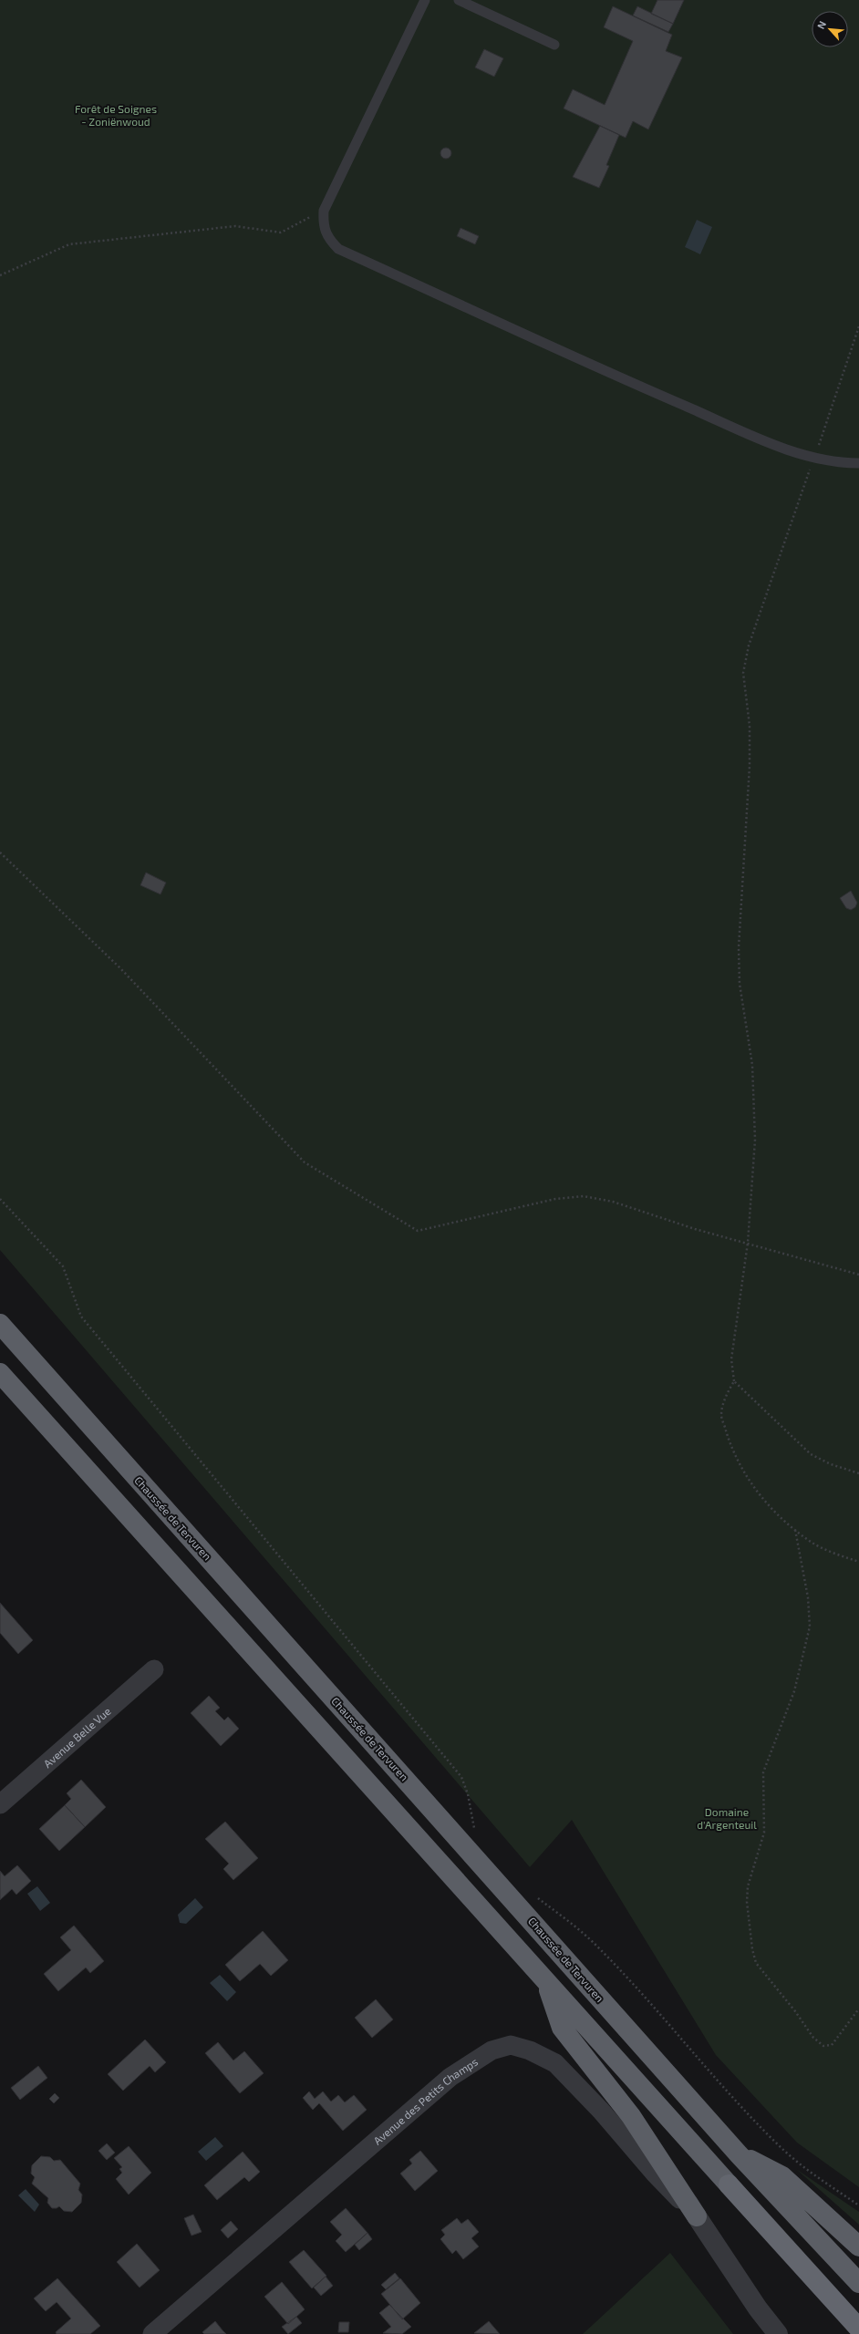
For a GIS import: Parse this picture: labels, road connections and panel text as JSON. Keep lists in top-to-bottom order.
{
  "streets": {
    "highway": ["Chaussée de Tervuren"],
    "street": ["Avenue Belle Vue", "Avenue des Petits Champs"]
  },
  "parks": ["Forêt de Soignes - Zoniënwoud", "Domaine d'Argenteuil"],
  "north": "top left"
}
